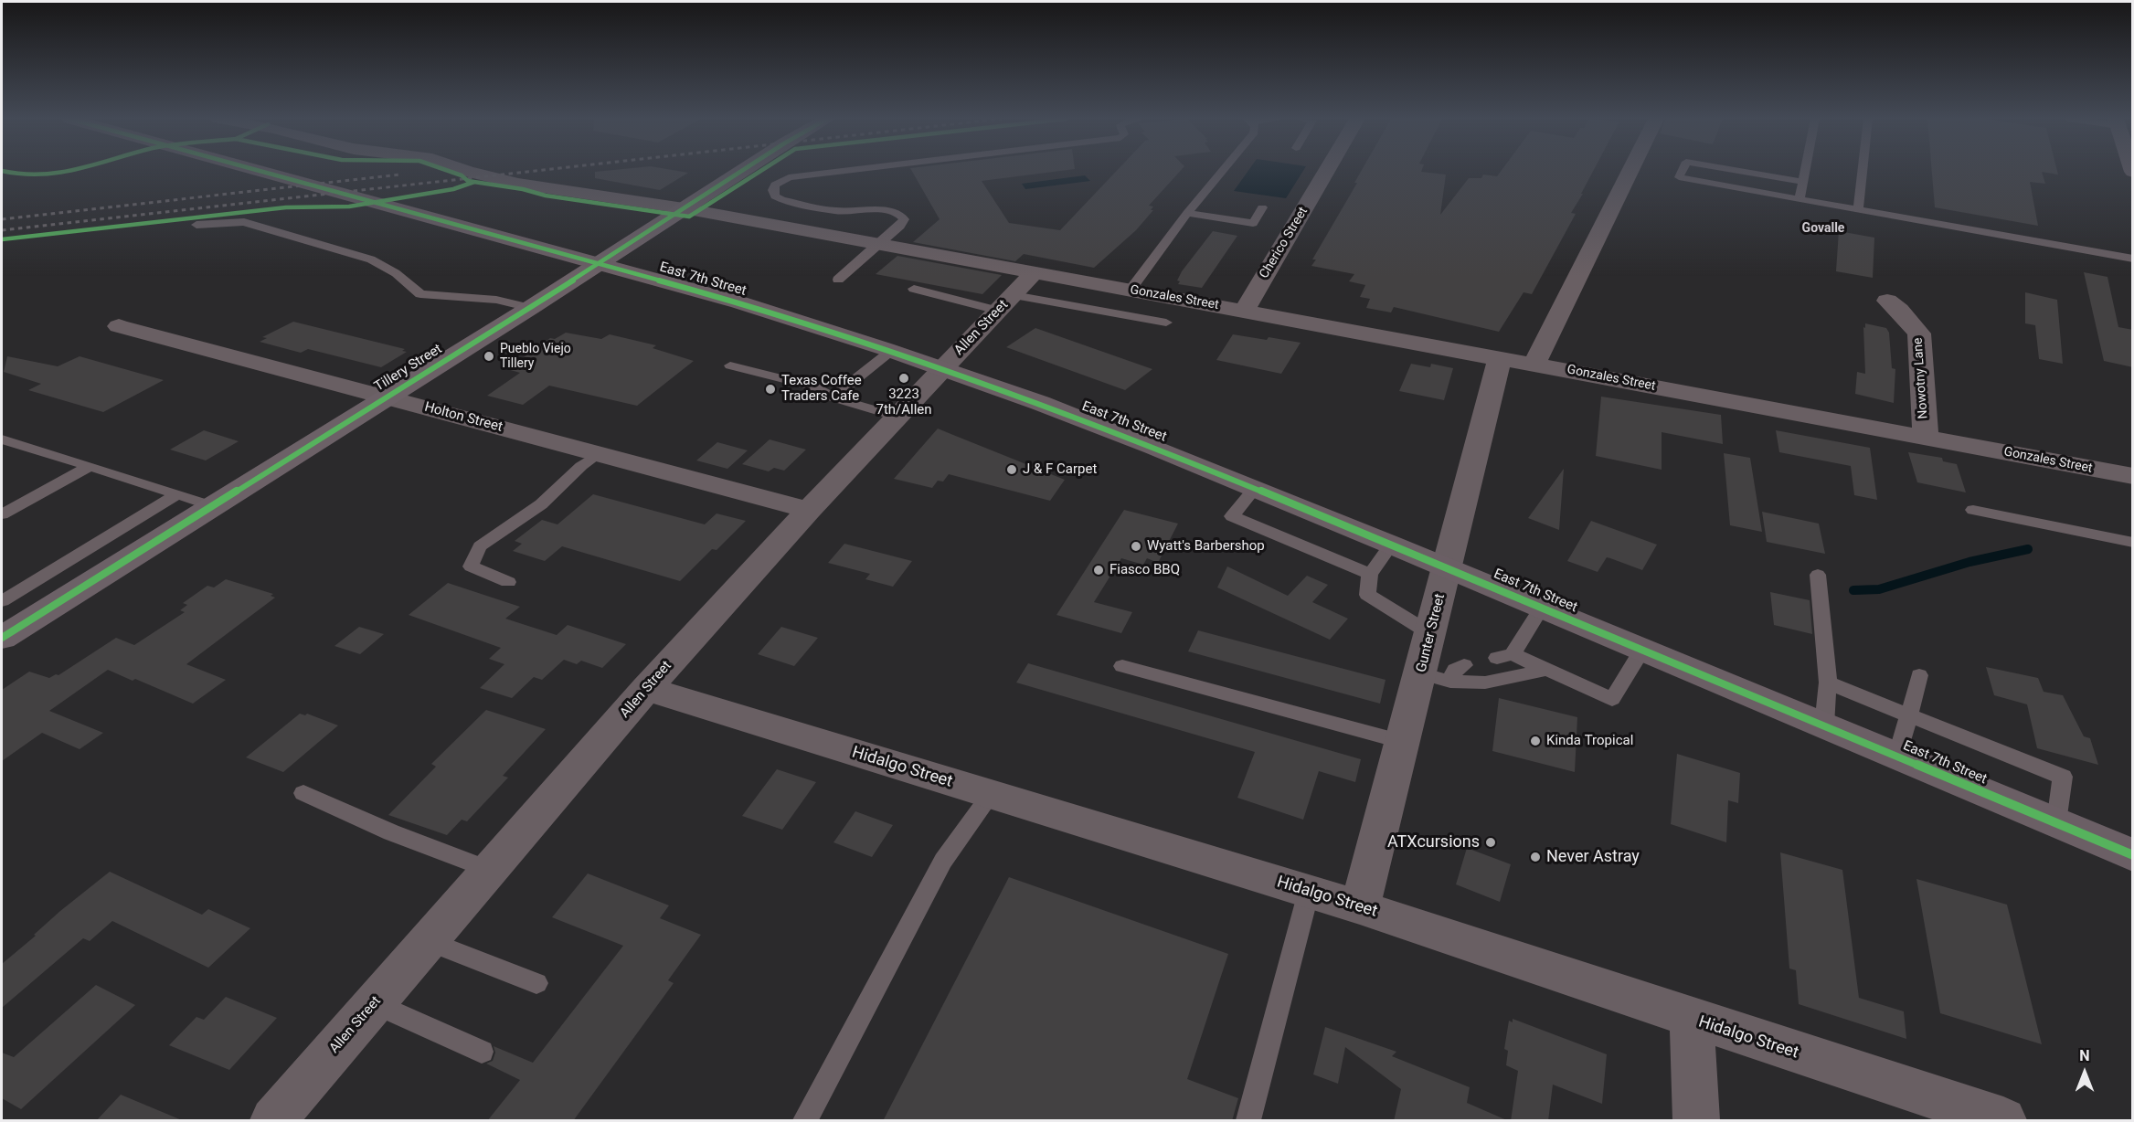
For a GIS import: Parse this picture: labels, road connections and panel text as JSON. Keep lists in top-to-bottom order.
{
  "streets": {
    "main road": ["East 7th Street"],
    "street": [
      "Cherico Street",
      "Gonzales Street",
      "Allen Street",
      "Tillery Street",
      "Nowotny Lane",
      "Holton Street",
      "Gunter Street",
      "Hidalgo Street"
    ]
  },
  "crossings": [
    ["Cherico Street", "Gonzales Street"],
    ["East 7th Street", "Allen Street"],
    ["East 7th Street", "Gunter Street"],
    ["Gonzales Street", "Allen Street"],
    ["Gonzales Street", "Tillery Street"],
    ["Gonzales Street", "Nowotny Lane"],
    ["Gonzales Street", "Gunter Street"],
    ["Allen Street", "Holton Street"],
    ["Allen Street", "Hidalgo Street"],
    ["Tillery Street", "Holton Street"],
    ["Gunter Street", "Hidalgo Street"]
  ],
  "districts": ["Govalle"],
  "places": [
    "Pueblo Viejo Tillery",
    "3223 7th/Allen",
    "Texas Coffee Traders Cafe",
    "J & F Carpet",
    "Wyatt's Barbershop",
    "Fiasco BBQ",
    "Kinda Tropical",
    "ATXcursions",
    "Never Astray"
  ],
  "north": "top"
}
